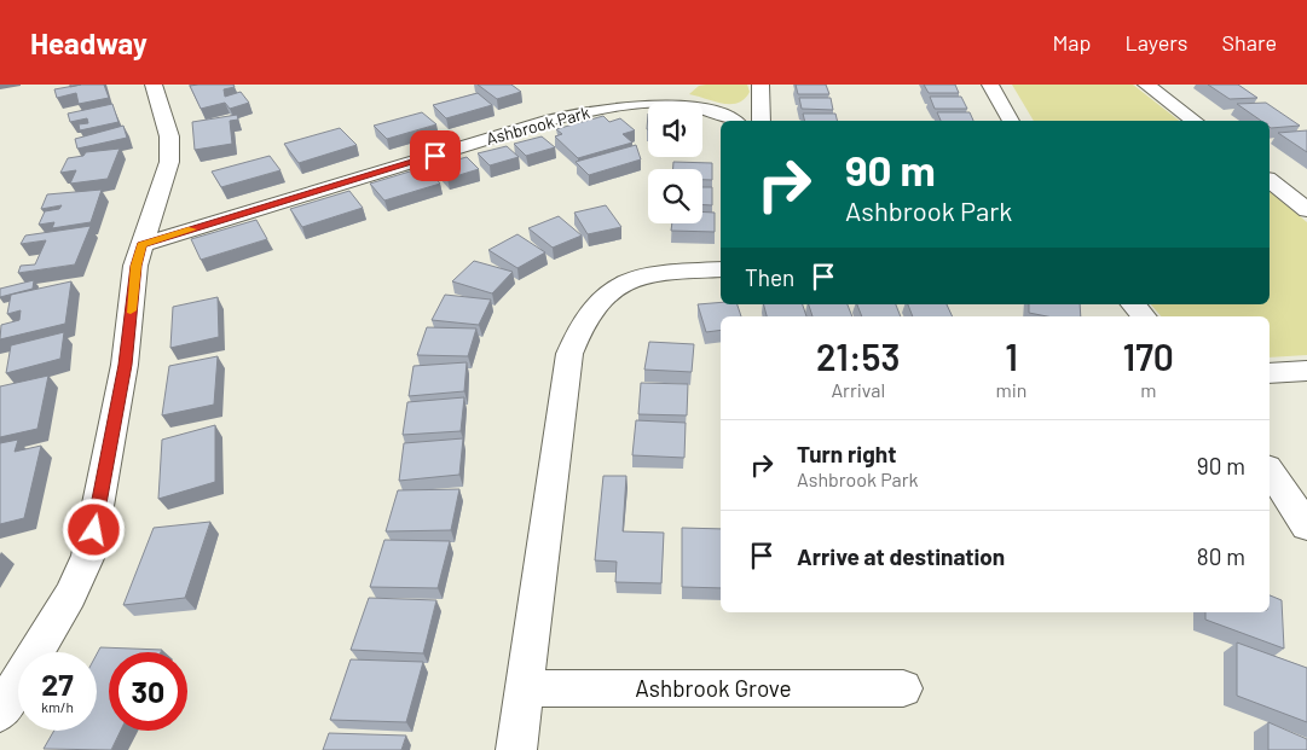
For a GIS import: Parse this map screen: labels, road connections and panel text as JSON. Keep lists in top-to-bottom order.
{
  "streets": {
    "street": ["Ashbrook Park", "Ashbrook Grove"]
  },
  "page": {
    "header": "Headway",
    "nav": ["Map", "Layers", "Share"],
    "turn": ["90 m", "Ashbrook Park"],
    "then": "Then",
    "eta": [
      "21:53",
      "Arrival",
      "1",
      "min",
      "170",
      "m"
    ],
    "list": [
      {
        "name": "Turn right",
        "note": "Ashbrook Park",
        "value": "90 m"
      },
      {
        "name": "Arrive at destination",
        "value": "80 m"
      }
    ],
    "speed": "27 km/h",
    "limit": "30"
  }
}
